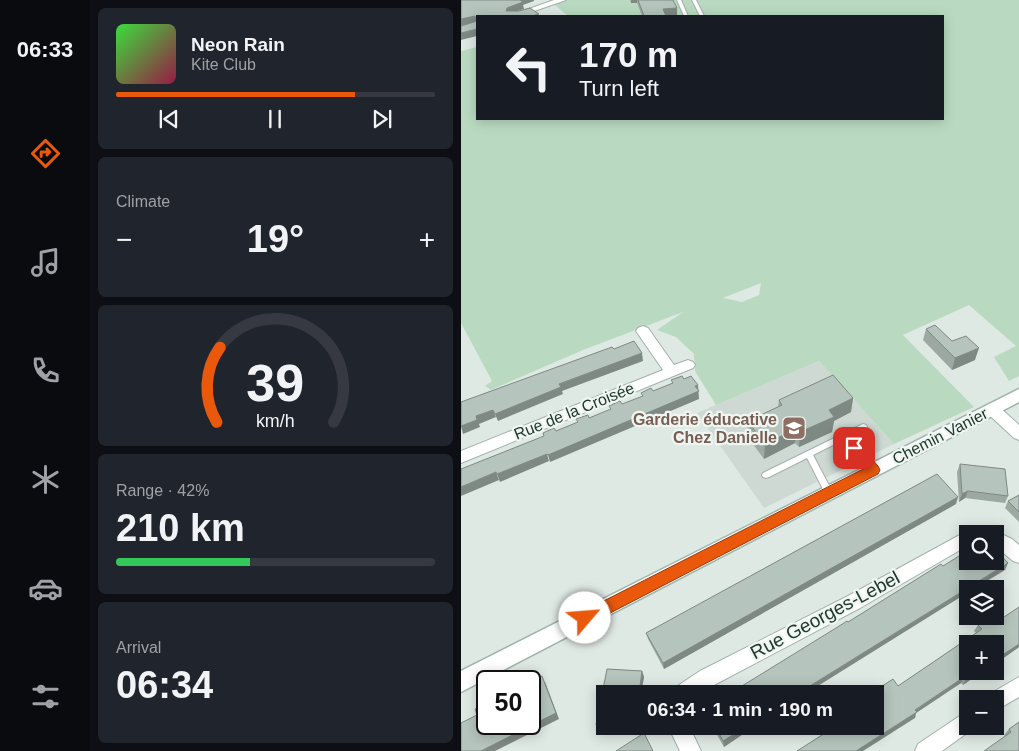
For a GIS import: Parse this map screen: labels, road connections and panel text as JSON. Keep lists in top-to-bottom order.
{
  "streets": {
    "main road": ["Chemin Vanier"],
    "street": ["Rue de la Croisée", "Rue Georges-Lebel"]
  },
  "places": {
    "school or university": ["Garderie éducative Chez Danielle"]
  },
  "page": {
    "tabs": "06:33",
    "turn": ["170 m", "Turn left"],
    "song": ["Neon Rain", "Kite Club"],
    "tile": [
      "Climate",
      ["Range · 42%", "210 km"],
      ["Arrival", "06:34"]
    ],
    "heat": ["−", "19°", "+"],
    "map_buttons": ["+", "−"],
    "limit": "50",
    "trip": "06:34 · 1 min · 190 m",
    "gauge": ["39", "km/h"]
  }
}
